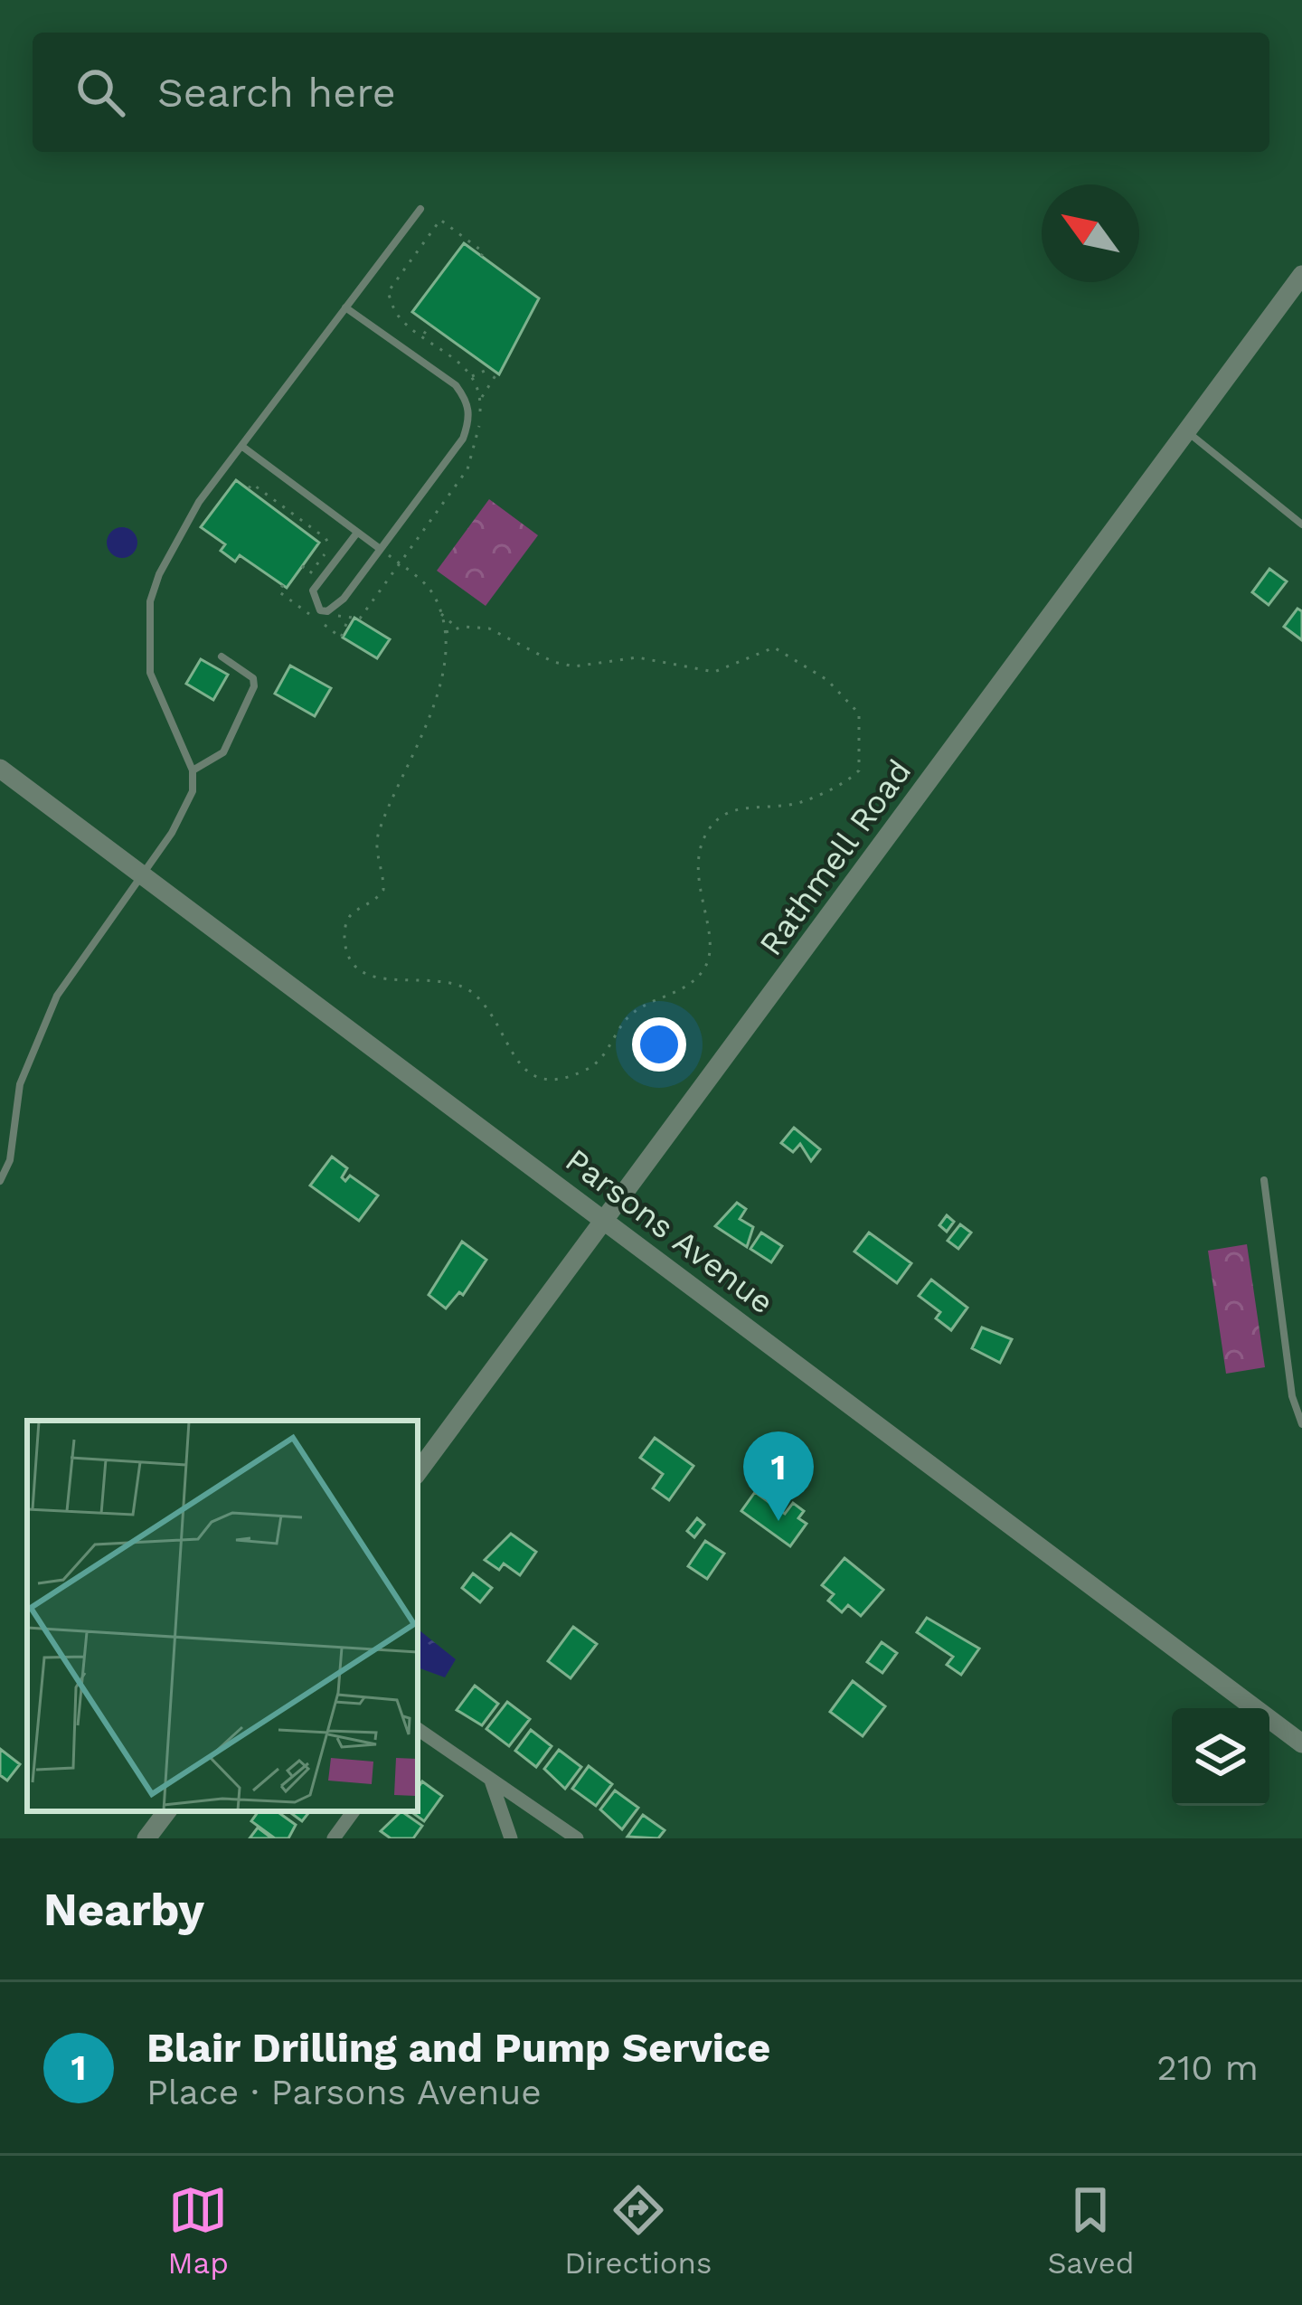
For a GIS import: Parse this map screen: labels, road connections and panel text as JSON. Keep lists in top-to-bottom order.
{
  "streets": {
    "street": ["Rathmell Road", "Parsons Avenue"]
  },
  "crossings": [
    ["Rathmell Road", "Parsons Avenue"]
  ],
  "north": "top left",
  "page": {
    "search": "Search here",
    "pins": "1",
    "heading": "Nearby",
    "list": [
      {
        "mark": "1",
        "name": "Blair Drilling and Pump Service",
        "note": "Place · Parsons Avenue",
        "value": "210 m"
      }
    ],
    "nav": ["Map", "Directions", "Saved"]
  }
}
